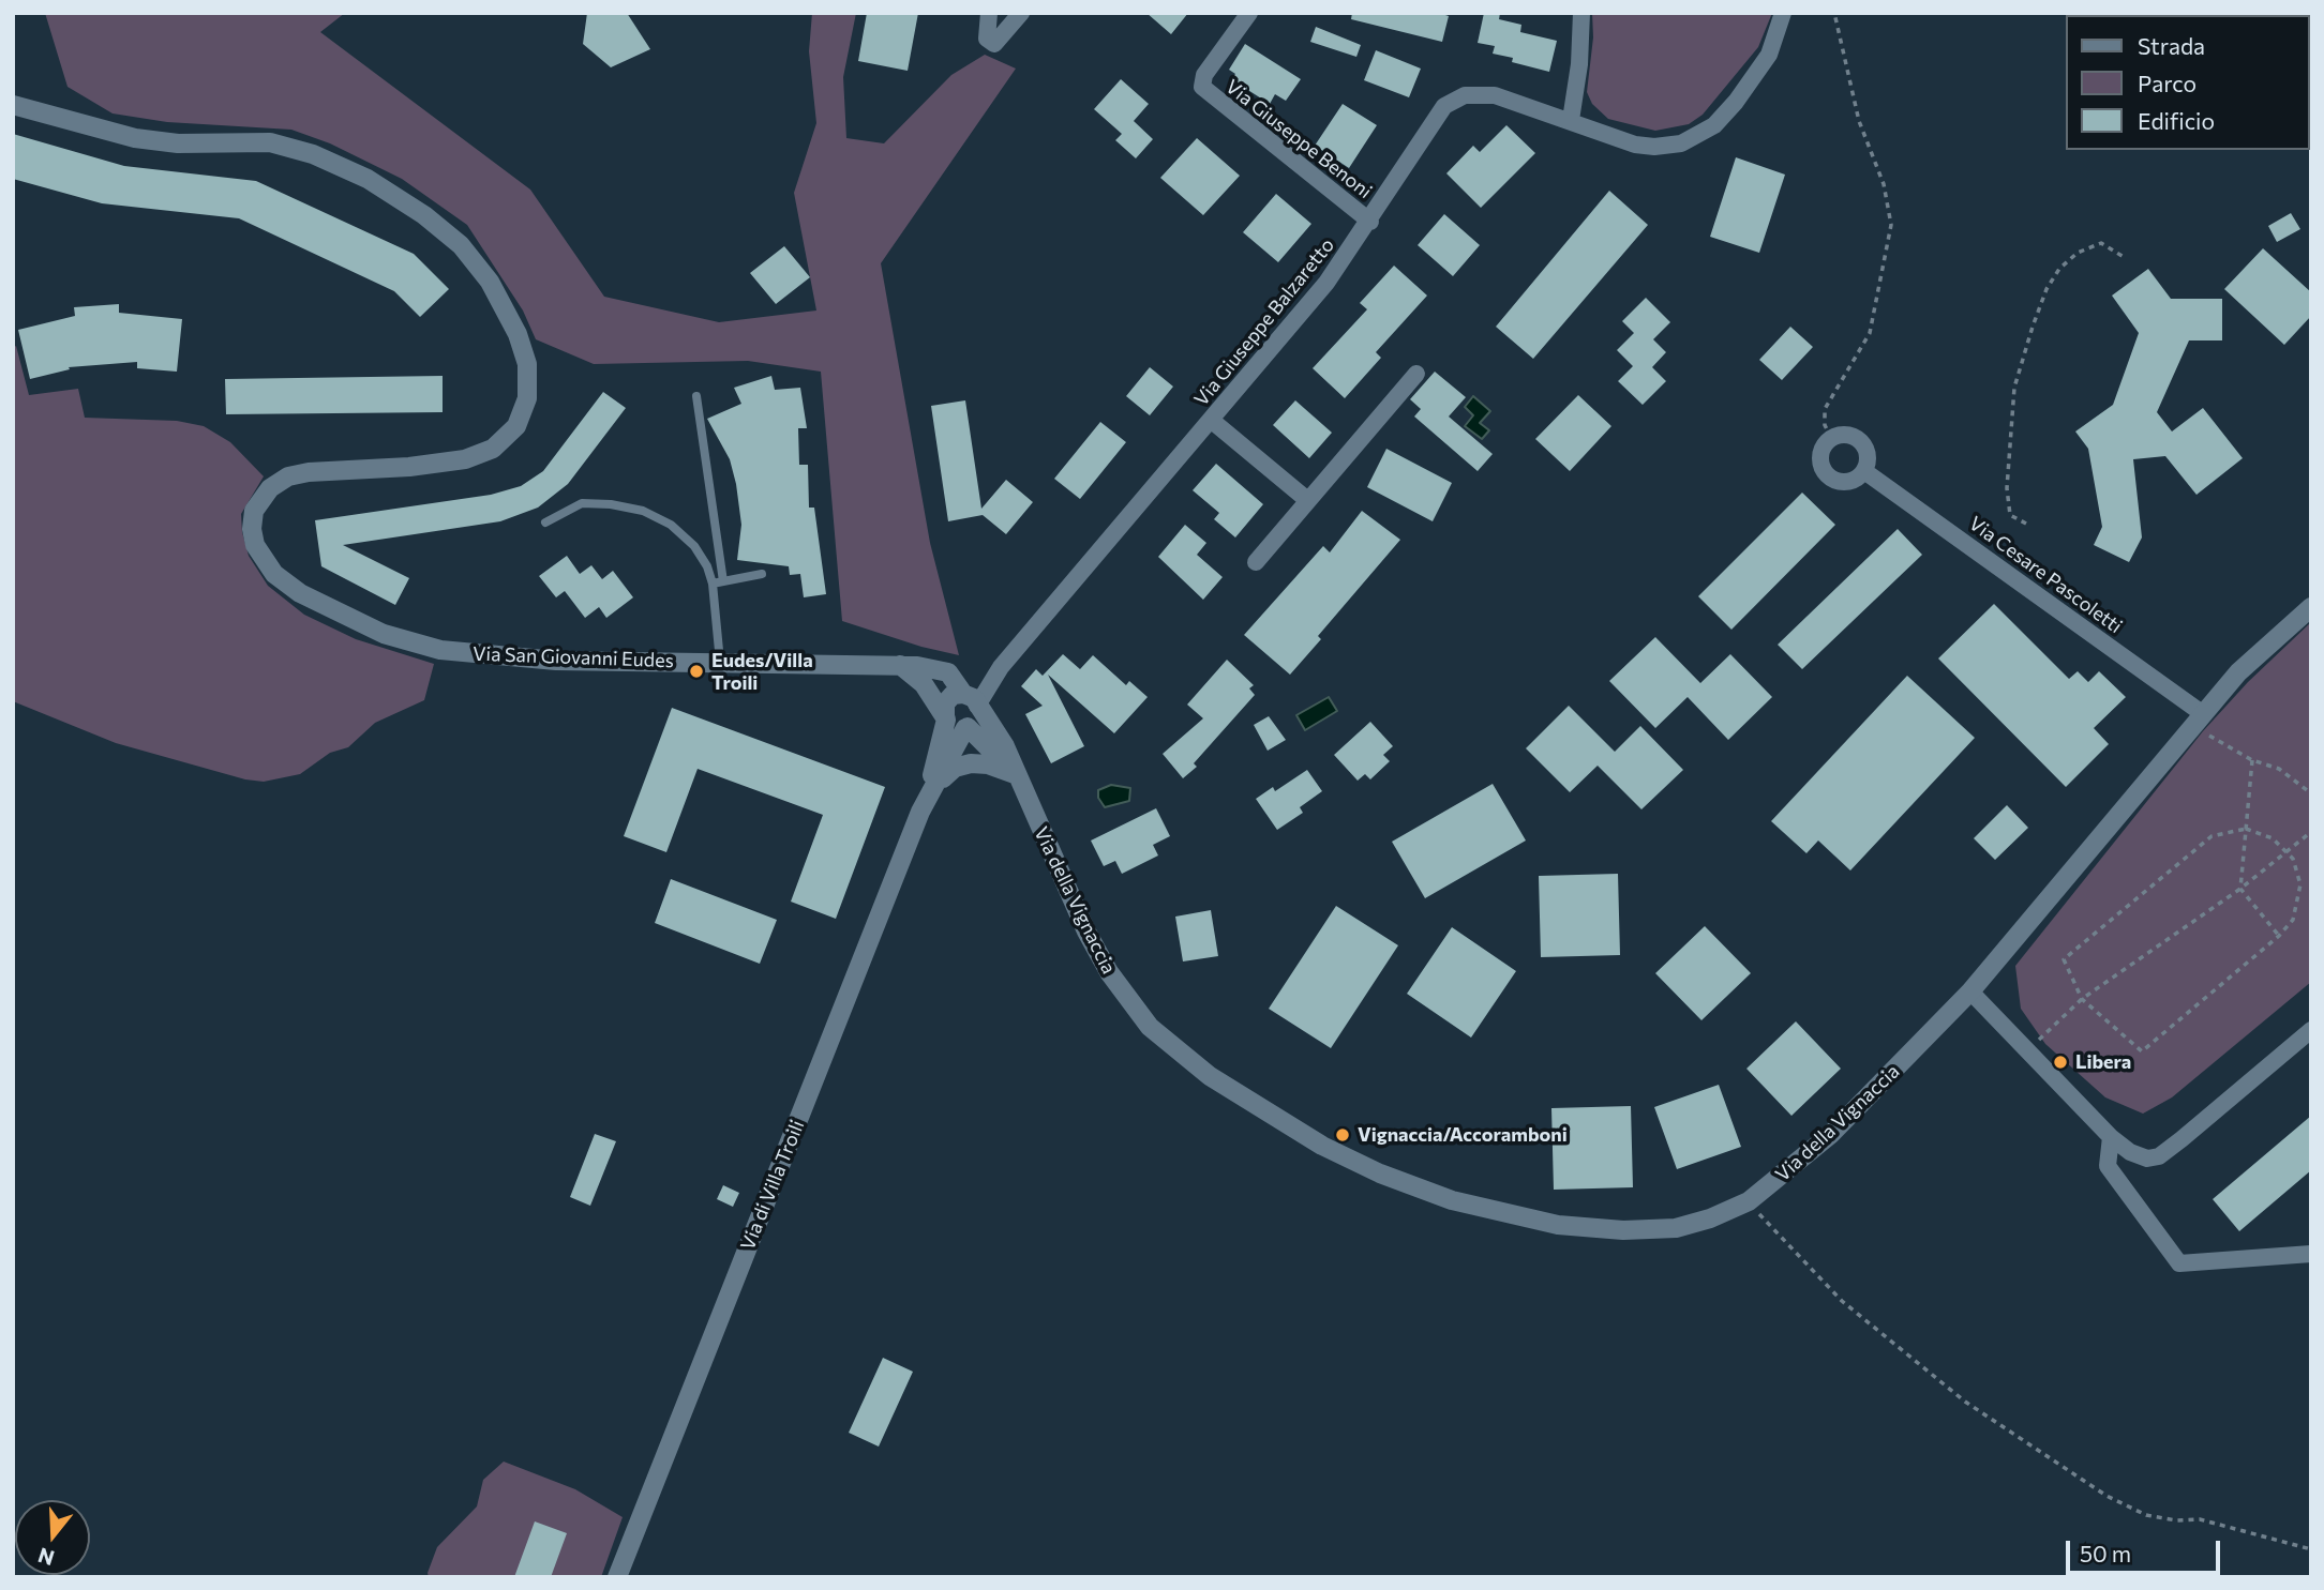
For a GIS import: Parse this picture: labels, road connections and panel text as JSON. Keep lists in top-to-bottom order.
{
  "streets": {
    "street": [
      "Via Giuseppe Benoni",
      "Via Giuseppe Balzaretto",
      "Via Cesare Pascoletti",
      "Via San Giovanni Eudes",
      "Via della Vignaccia",
      "Via di Villa Troili"
    ]
  },
  "crossings": [
    ["Via Giuseppe Benoni", "Via Giuseppe Balzaretto"],
    ["Via Giuseppe Balzaretto", "Via San Giovanni Eudes"],
    ["Via Giuseppe Balzaretto", "Via della Vignaccia"],
    ["Via Giuseppe Balzaretto", "Via di Villa Troili"],
    ["Via Cesare Pascoletti", "Via della Vignaccia"],
    ["Via San Giovanni Eudes", "Via della Vignaccia"],
    ["Via San Giovanni Eudes", "Via di Villa Troili"],
    ["Via della Vignaccia", "Via di Villa Troili"]
  ],
  "places": ["Eudes/Villa Troili", "Libera", "Vignaccia/Accoramboni"],
  "legend": ["Strada", "Parco", "Edificio"],
  "scale_bar": "50 m",
  "north": "bottom"
}
